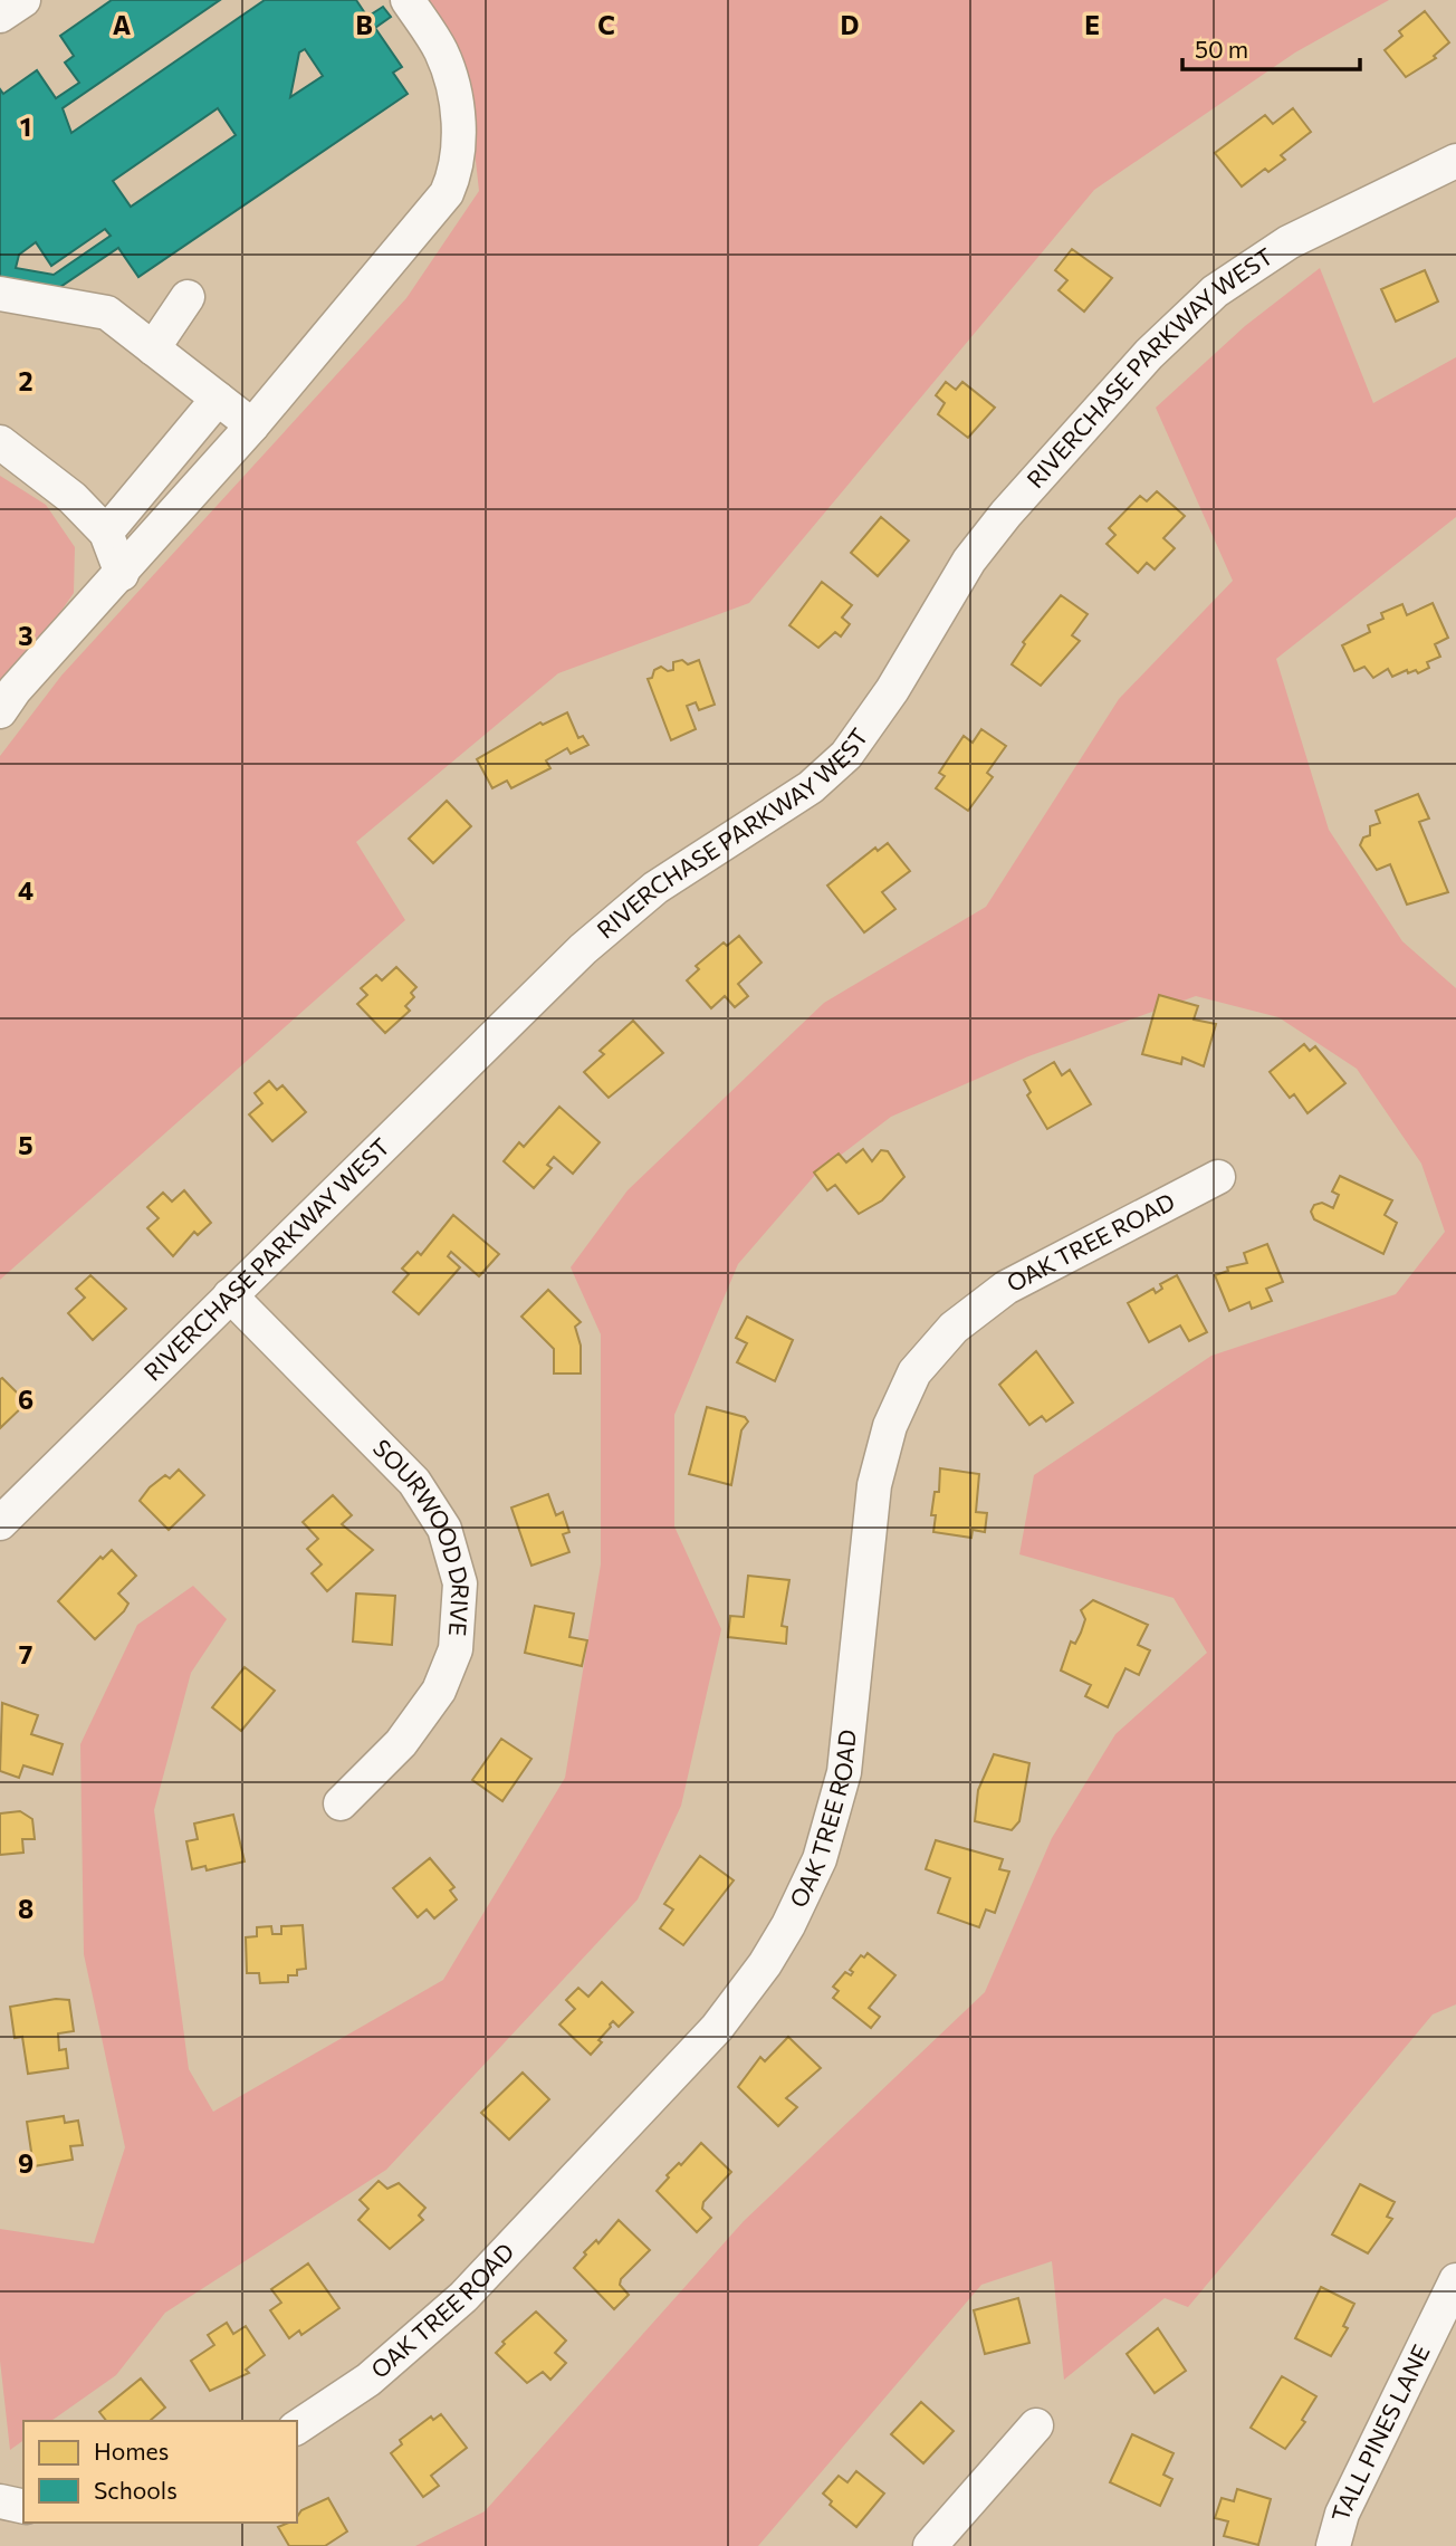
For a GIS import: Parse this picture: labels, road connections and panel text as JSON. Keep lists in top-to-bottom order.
{
  "streets": {
    "street": [
      "RIVERCHASE PARKWAY WEST",
      "OAK TREE ROAD",
      "SOURWOOD DRIVE",
      "TALL PINES LANE"
    ]
  },
  "crossings": [
    ["RIVERCHASE PARKWAY WEST", "SOURWOOD DRIVE"]
  ],
  "legend": ["Homes", "Schools"],
  "scale_bar": "50 m",
  "grid": {
    "columns": [
      "A",
      "B",
      "C",
      "D",
      "E"
    ],
    "rows": [
      "1",
      "2",
      "3",
      "4",
      "5",
      "6",
      "7",
      "8",
      "9"
    ]
  }
}
